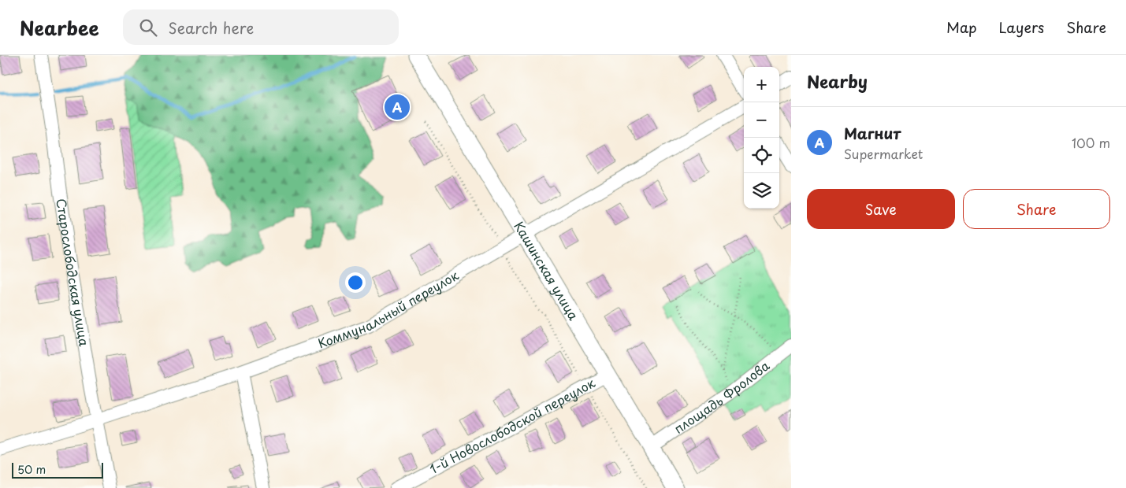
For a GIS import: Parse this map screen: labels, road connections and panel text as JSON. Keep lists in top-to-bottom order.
{
  "streets": {
    "main road": ["Кашинская улица"],
    "street": [
      "Старослободская улица",
      "Коммунальный переулок",
      "площадь Фролова",
      "1-й Новослободской переулок"
    ]
  },
  "crossings": [
    ["Кашинская улица", "Коммунальный переулок"],
    ["Кашинская улица", "площадь Фролова"],
    ["Кашинская улица", "1-й Новослободской переулок"],
    ["Старослободская улица", "Коммунальный переулок"]
  ],
  "scale_bar": "50 m",
  "page": {
    "header": "Nearbee",
    "search": "Search here",
    "nav": ["Map", "Layers", "Share"],
    "heading": "Nearby",
    "map_buttons": ["+", "−"],
    "pins": "A",
    "list": [
      {
        "mark": "A",
        "name": "Магнит",
        "note": "Supermarket",
        "value": "100 m"
      }
    ],
    "buttons": ["Save", "Share"],
    "scale": "50 m"
  }
}
